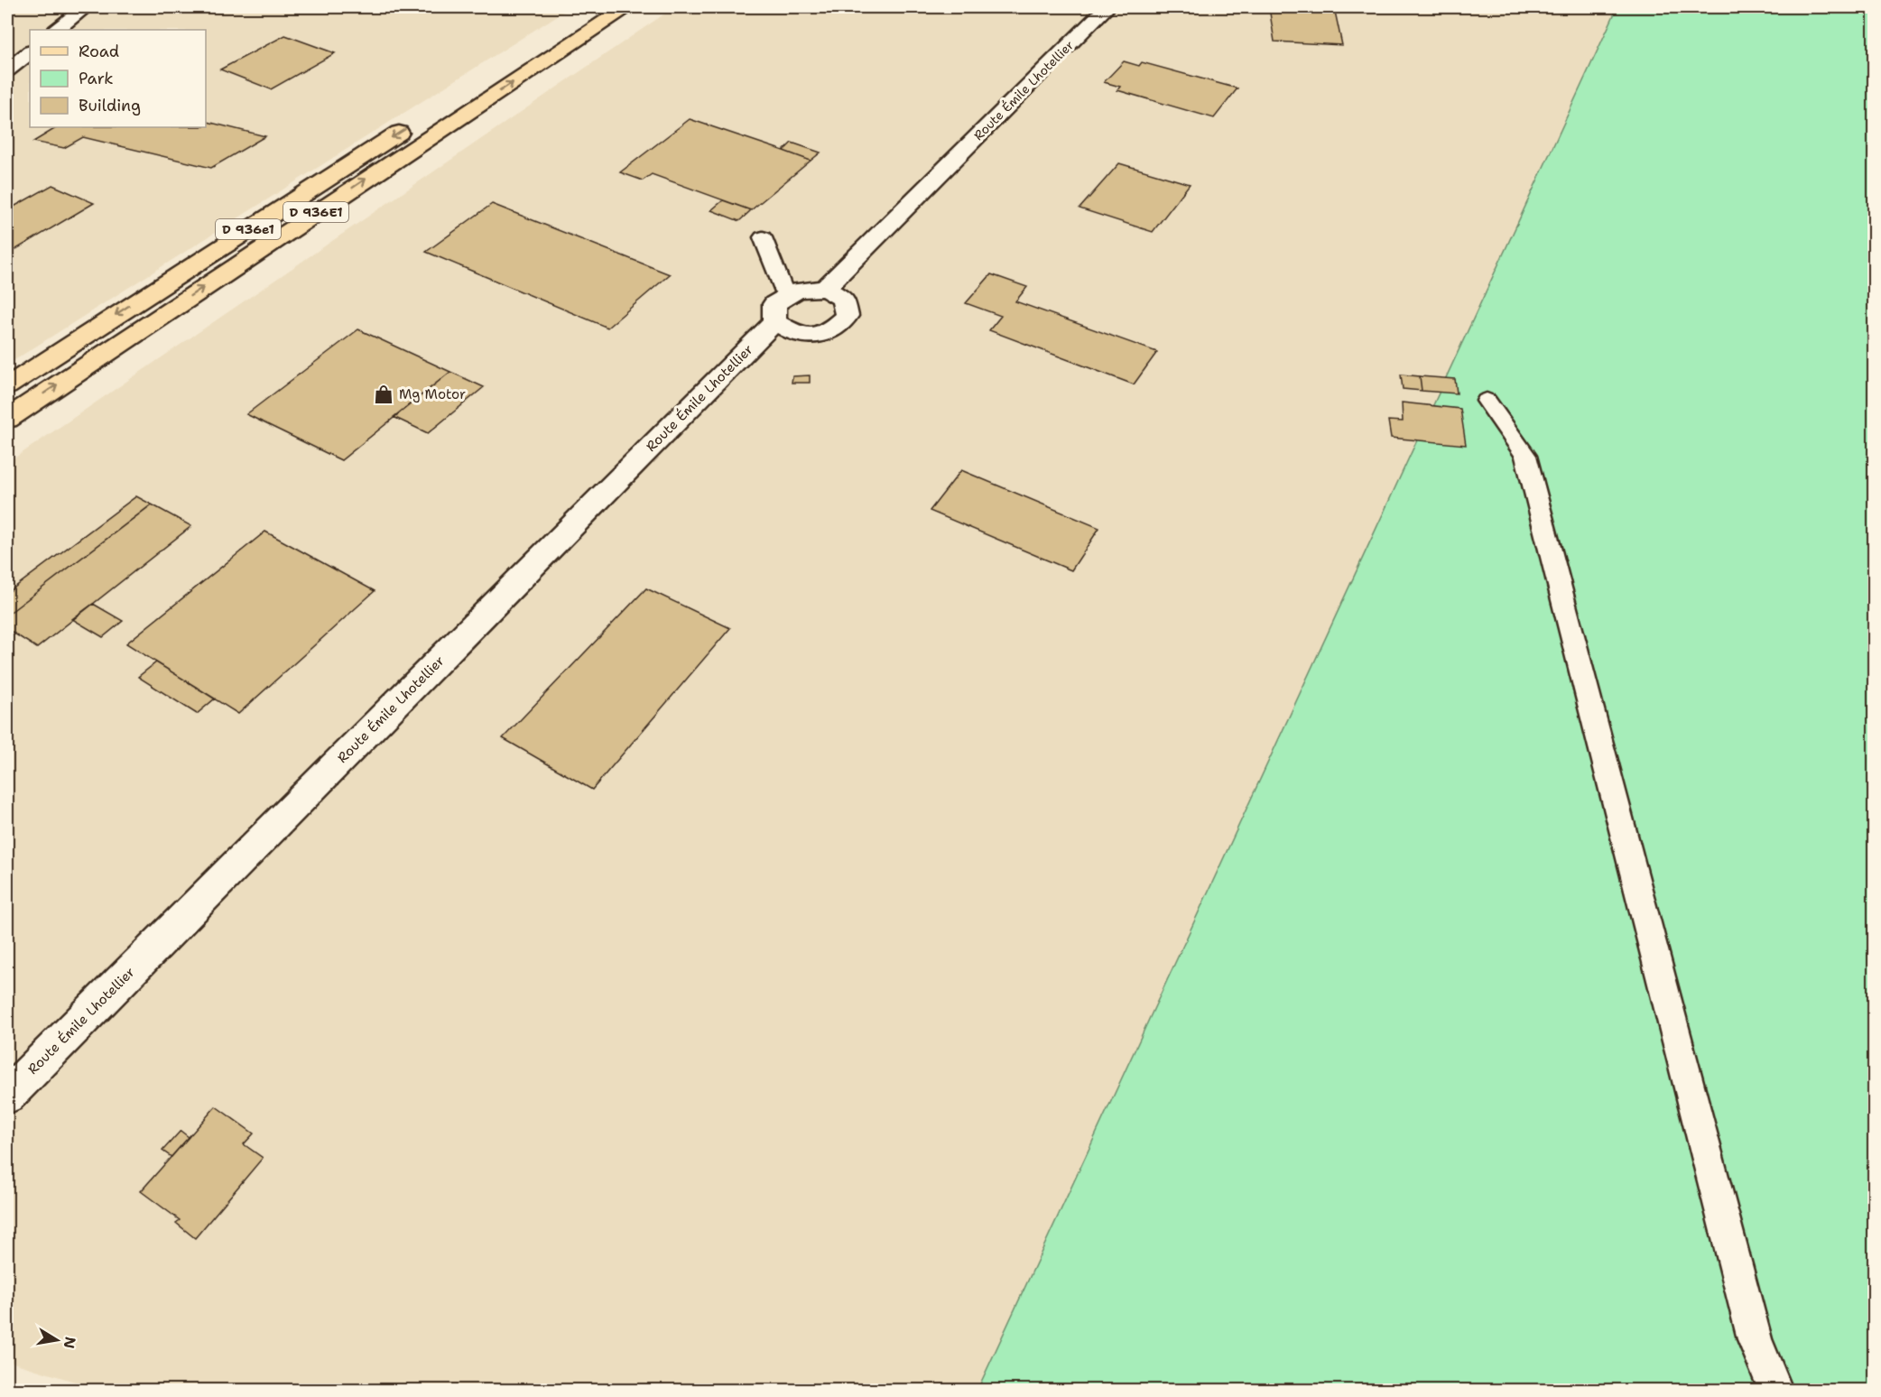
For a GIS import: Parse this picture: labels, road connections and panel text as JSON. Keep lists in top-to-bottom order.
{
  "streets": {
    "main road": ["D 936E1", "D 936e1"],
    "street": ["Route Émile Lhotellier"]
  },
  "places": {
    "shop": ["Mg Motor"]
  },
  "legend": ["Road", "Park", "Building"],
  "north": "right"
}
